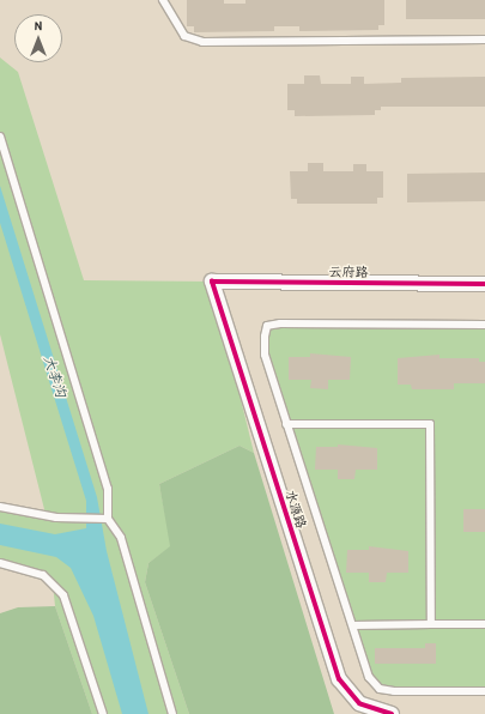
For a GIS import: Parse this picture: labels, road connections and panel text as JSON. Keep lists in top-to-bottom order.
{
  "streets": {
    "street": ["云府路", "水源路"]
  },
  "crossings": [
    ["云府路", "水源路"]
  ],
  "water": ["大李沟"],
  "north": "top"
}
